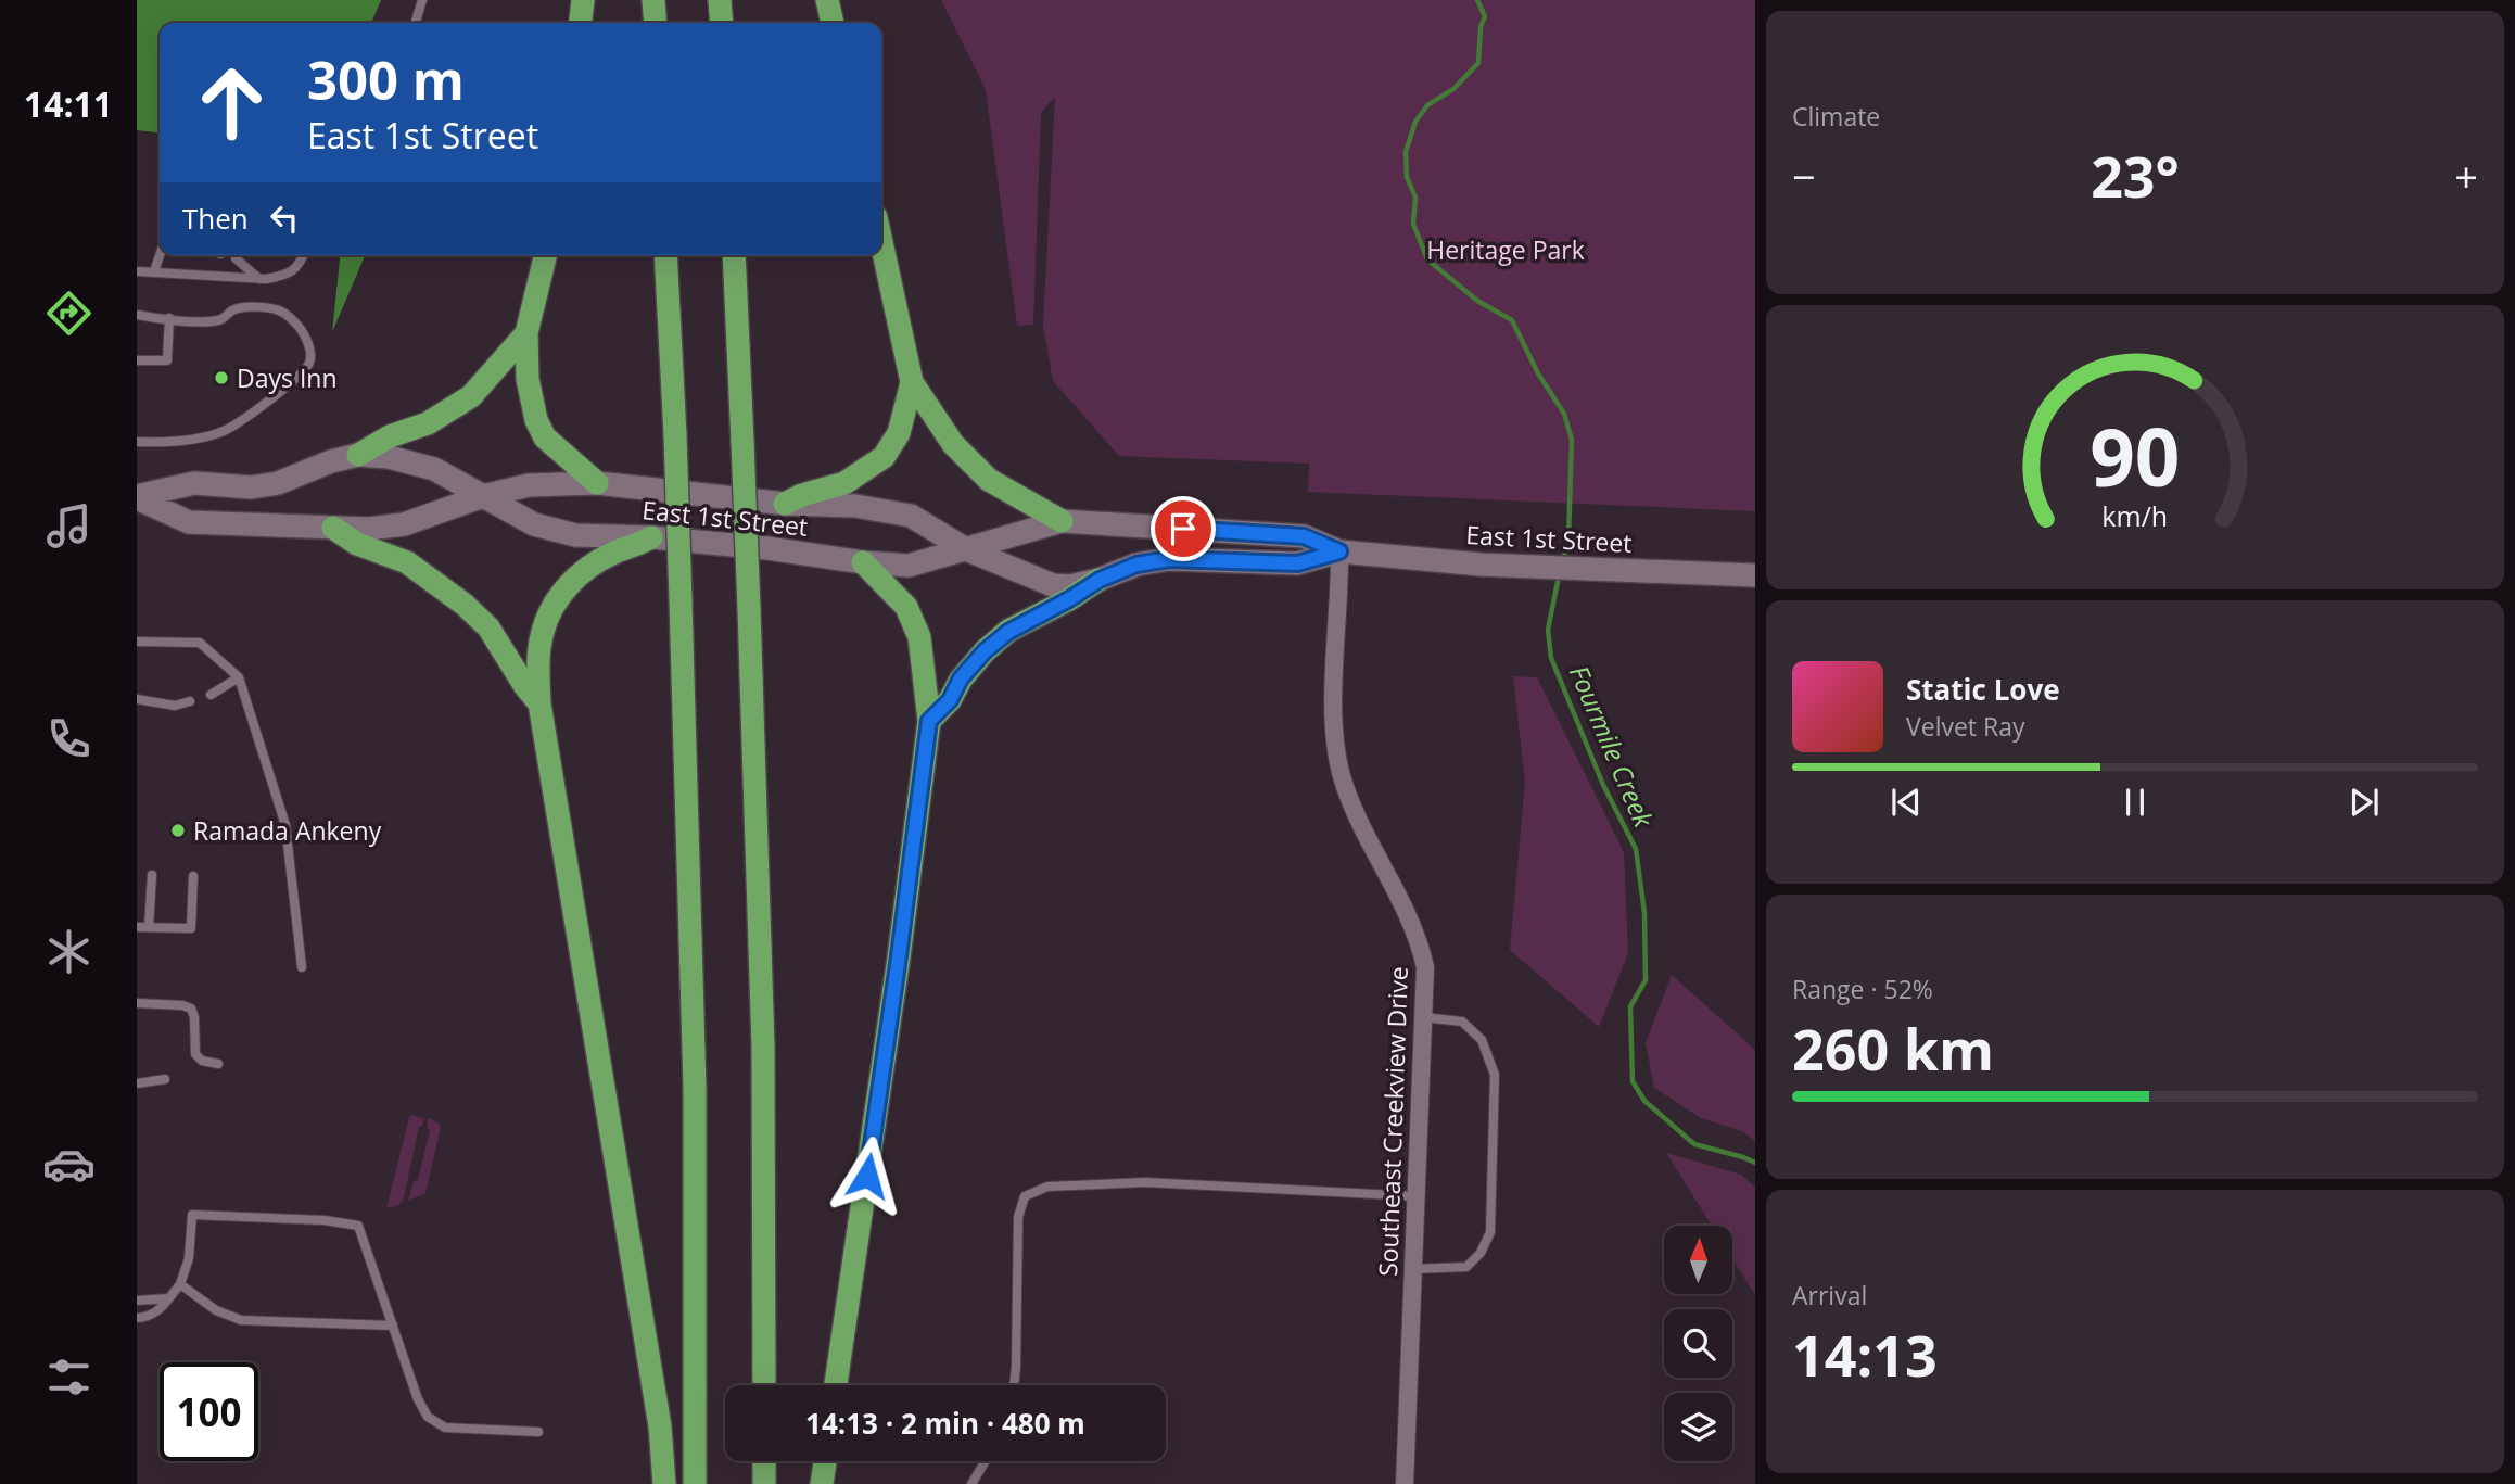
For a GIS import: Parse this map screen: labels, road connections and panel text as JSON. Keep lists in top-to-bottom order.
{
  "streets": {
    "main road": ["East 1st Street"],
    "street": ["Southeast Creekview Drive"]
  },
  "crossings": [
    ["East 1st Street", "Southeast Creekview Drive"]
  ],
  "water": ["Fourmile Creek"],
  "parks": ["Heritage Park"],
  "places": ["Days Inn", "Ramada Ankeny"],
  "north": "top",
  "page": {
    "tabs": "14:11",
    "tile": [
      "Climate",
      ["Range · 52%", "260 km"],
      ["Arrival", "14:13"]
    ],
    "turn": ["300 m", "East 1st Street"],
    "heat": ["−", "23°", "+"],
    "then": "Then",
    "song": ["Static Love", "Velvet Ray"],
    "limit": "100",
    "trip": "14:13 · 2 min · 480 m",
    "gauge": ["90", "km/h"]
  }
}
